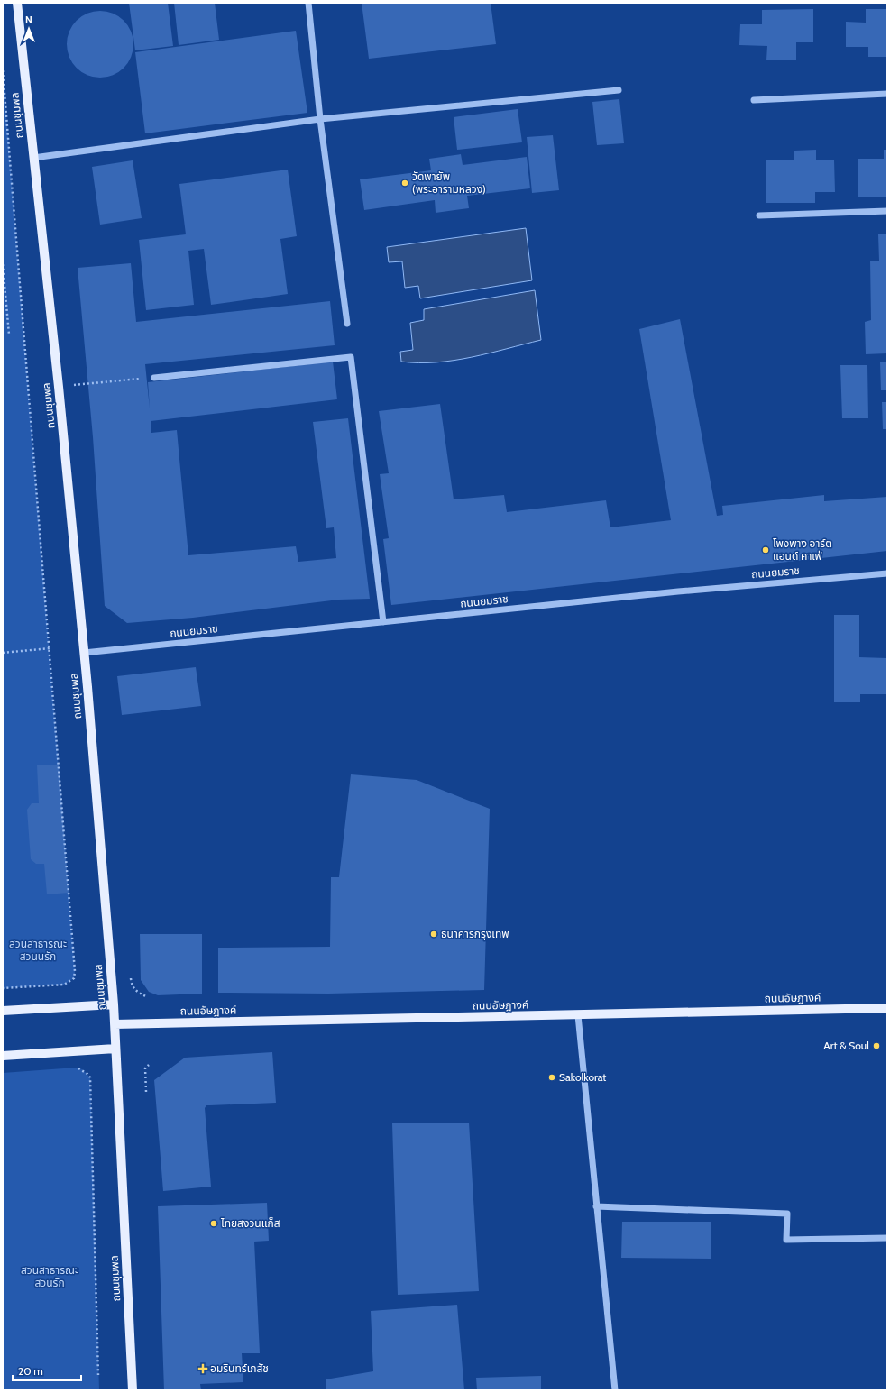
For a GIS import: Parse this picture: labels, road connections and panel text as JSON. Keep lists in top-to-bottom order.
{
  "streets": {
    "main road": ["ถนนชุมพล", "ถนนอัษฎางค์"],
    "street": ["ถนนยมราช"]
  },
  "crossings": [
    ["ถนนชุมพล", "ถนนยมราช"],
    ["ถนนชุมพล", "ถนนอัษฎางค์"]
  ],
  "parks": ["สวนสาธารณะ สวนนรัก", "สวนสาธารณะ สวนรัก"],
  "places": {
    "other": [
      "วัดพายัพ (พระอารามหลวง)",
      "โพงพาง อาร์ต แอนด์ คาเฟ่",
      "ธนาคารกรุงเทพ",
      "Art & Soul",
      "Sakolkorat",
      "ไทยสงวนแก็ส"
    ],
    "health": ["อมรินทร์เภสัช"]
  },
  "scale_bar": "20 m",
  "north": "top"
}
